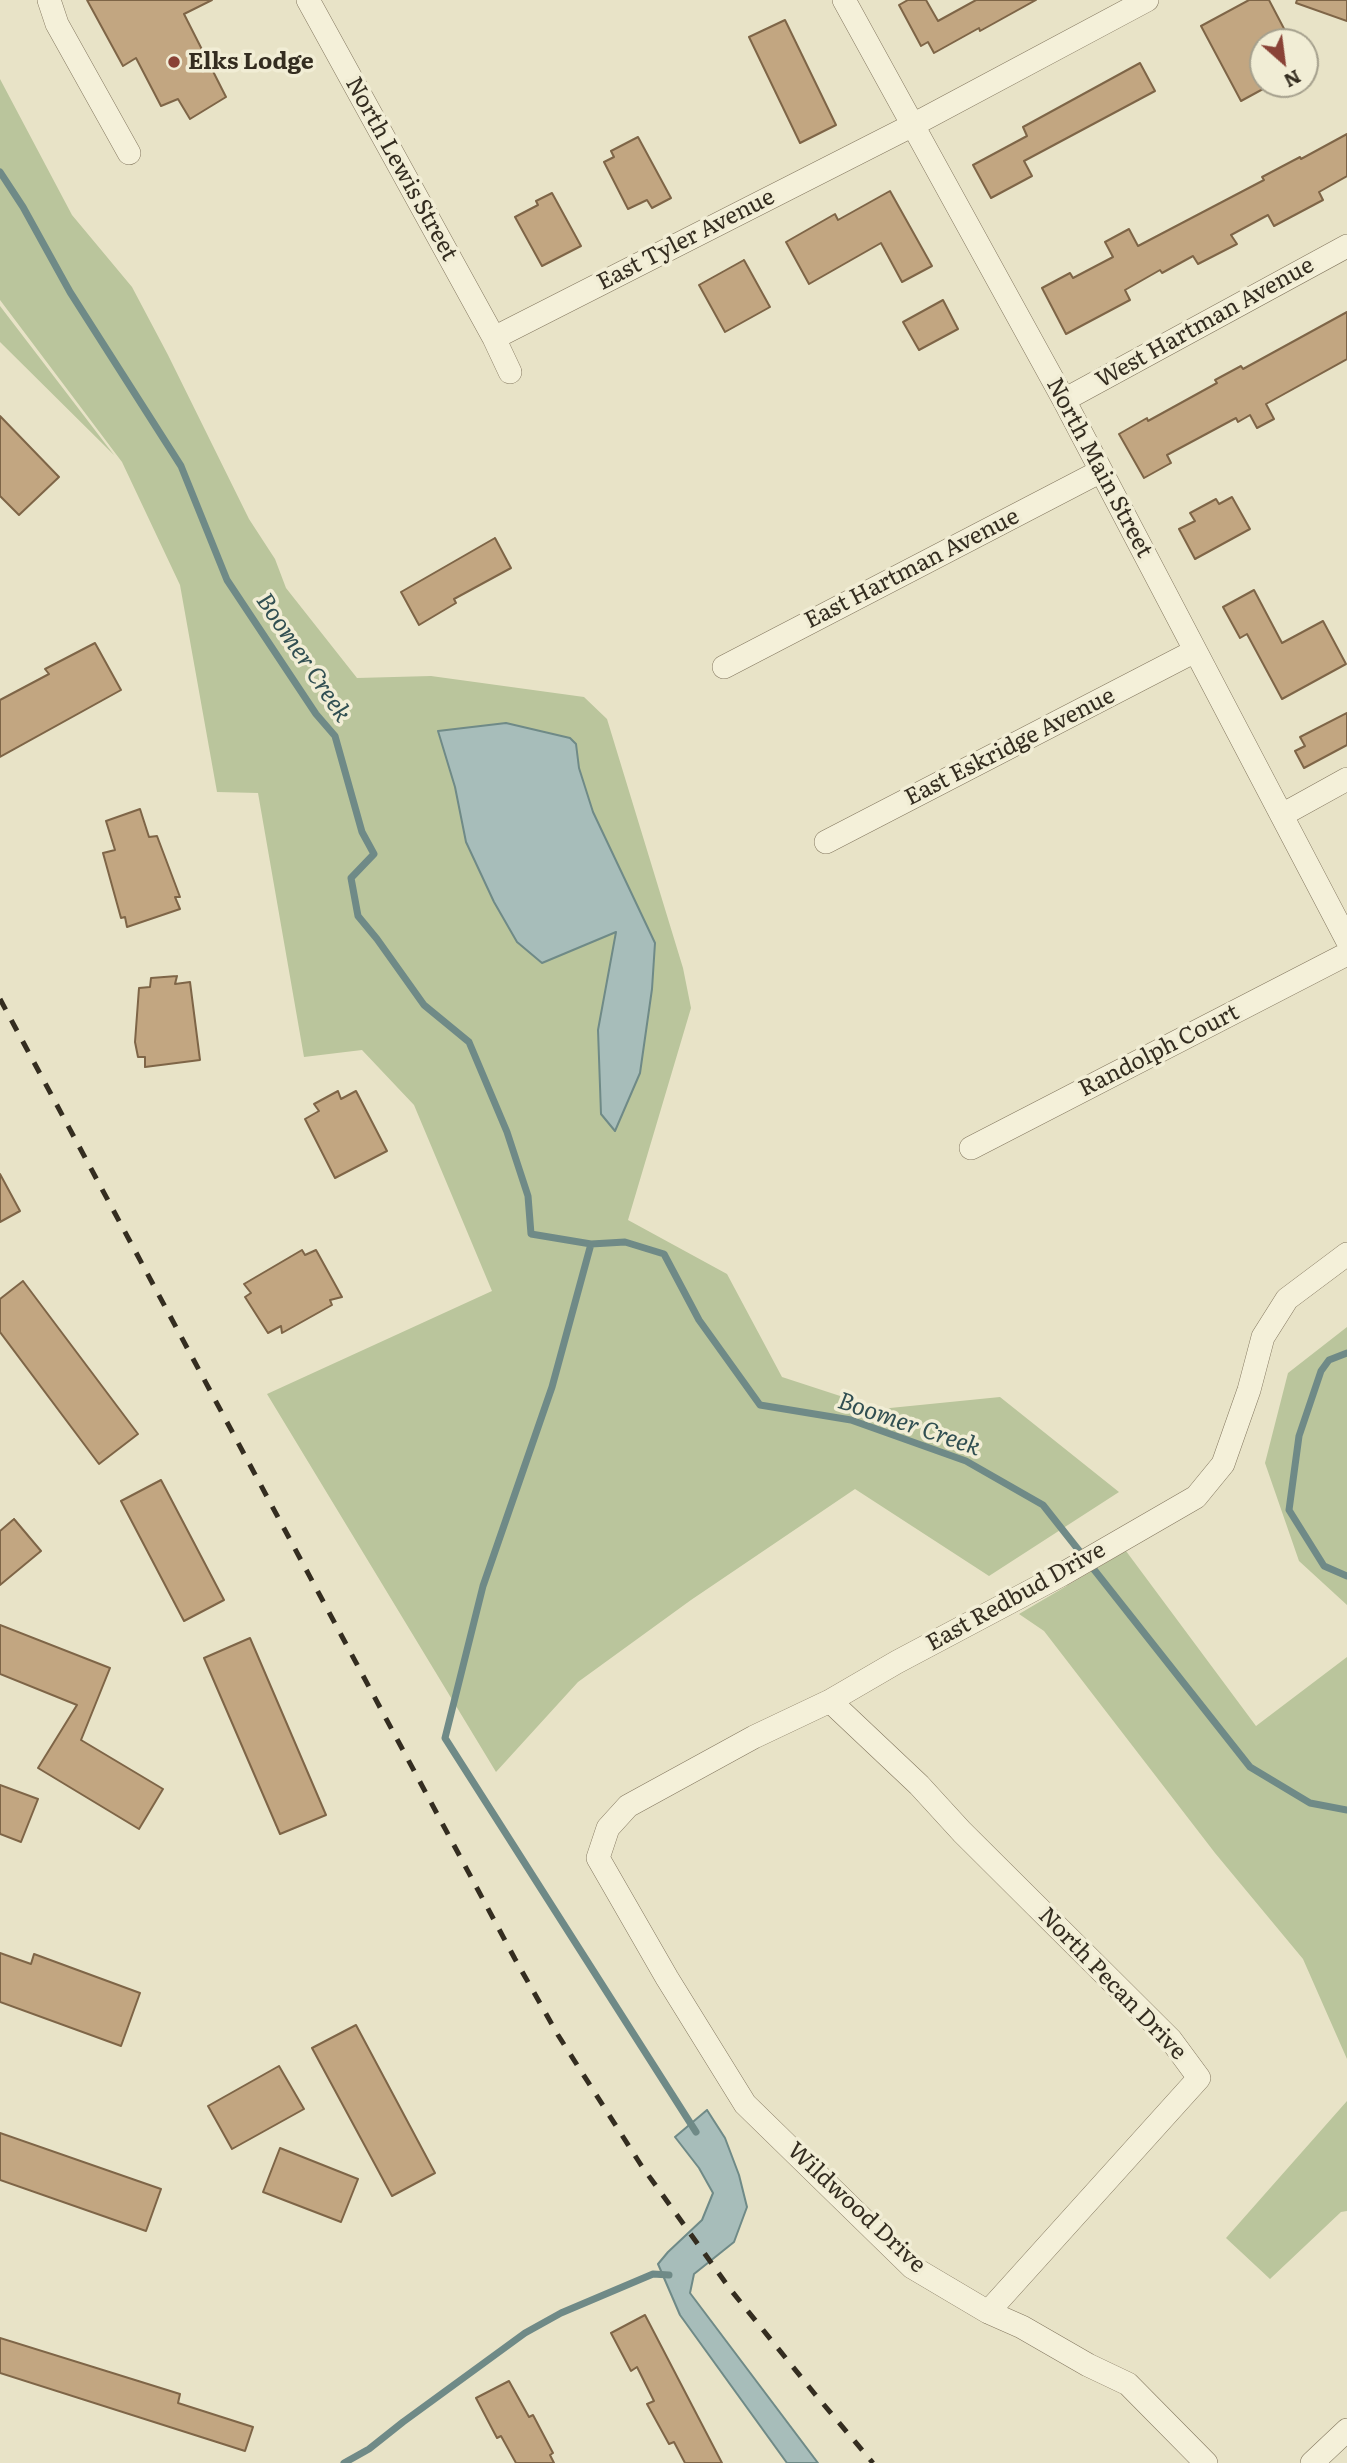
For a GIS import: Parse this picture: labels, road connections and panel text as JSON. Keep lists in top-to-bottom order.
{
  "streets": {
    "street": [
      "North Lewis Street",
      "East Tyler Avenue",
      "West Hartman Avenue",
      "North Main Street",
      "East Hartman Avenue",
      "East Eskridge Avenue",
      "Randolph Court",
      "East Redbud Drive",
      "North Pecan Drive",
      "Wildwood Drive"
    ]
  },
  "crossings": [
    ["North Lewis Street", "East Tyler Avenue"],
    ["East Tyler Avenue", "North Main Street"],
    ["West Hartman Avenue", "North Main Street"],
    ["North Main Street", "East Hartman Avenue"],
    ["North Main Street", "East Eskridge Avenue"],
    ["East Redbud Drive", "North Pecan Drive"],
    ["East Redbud Drive", "Wildwood Drive"],
    ["North Pecan Drive", "Wildwood Drive"]
  ],
  "water": ["Boomer Creek"],
  "places": ["Elks Lodge"],
  "north": "bottom right"
}
